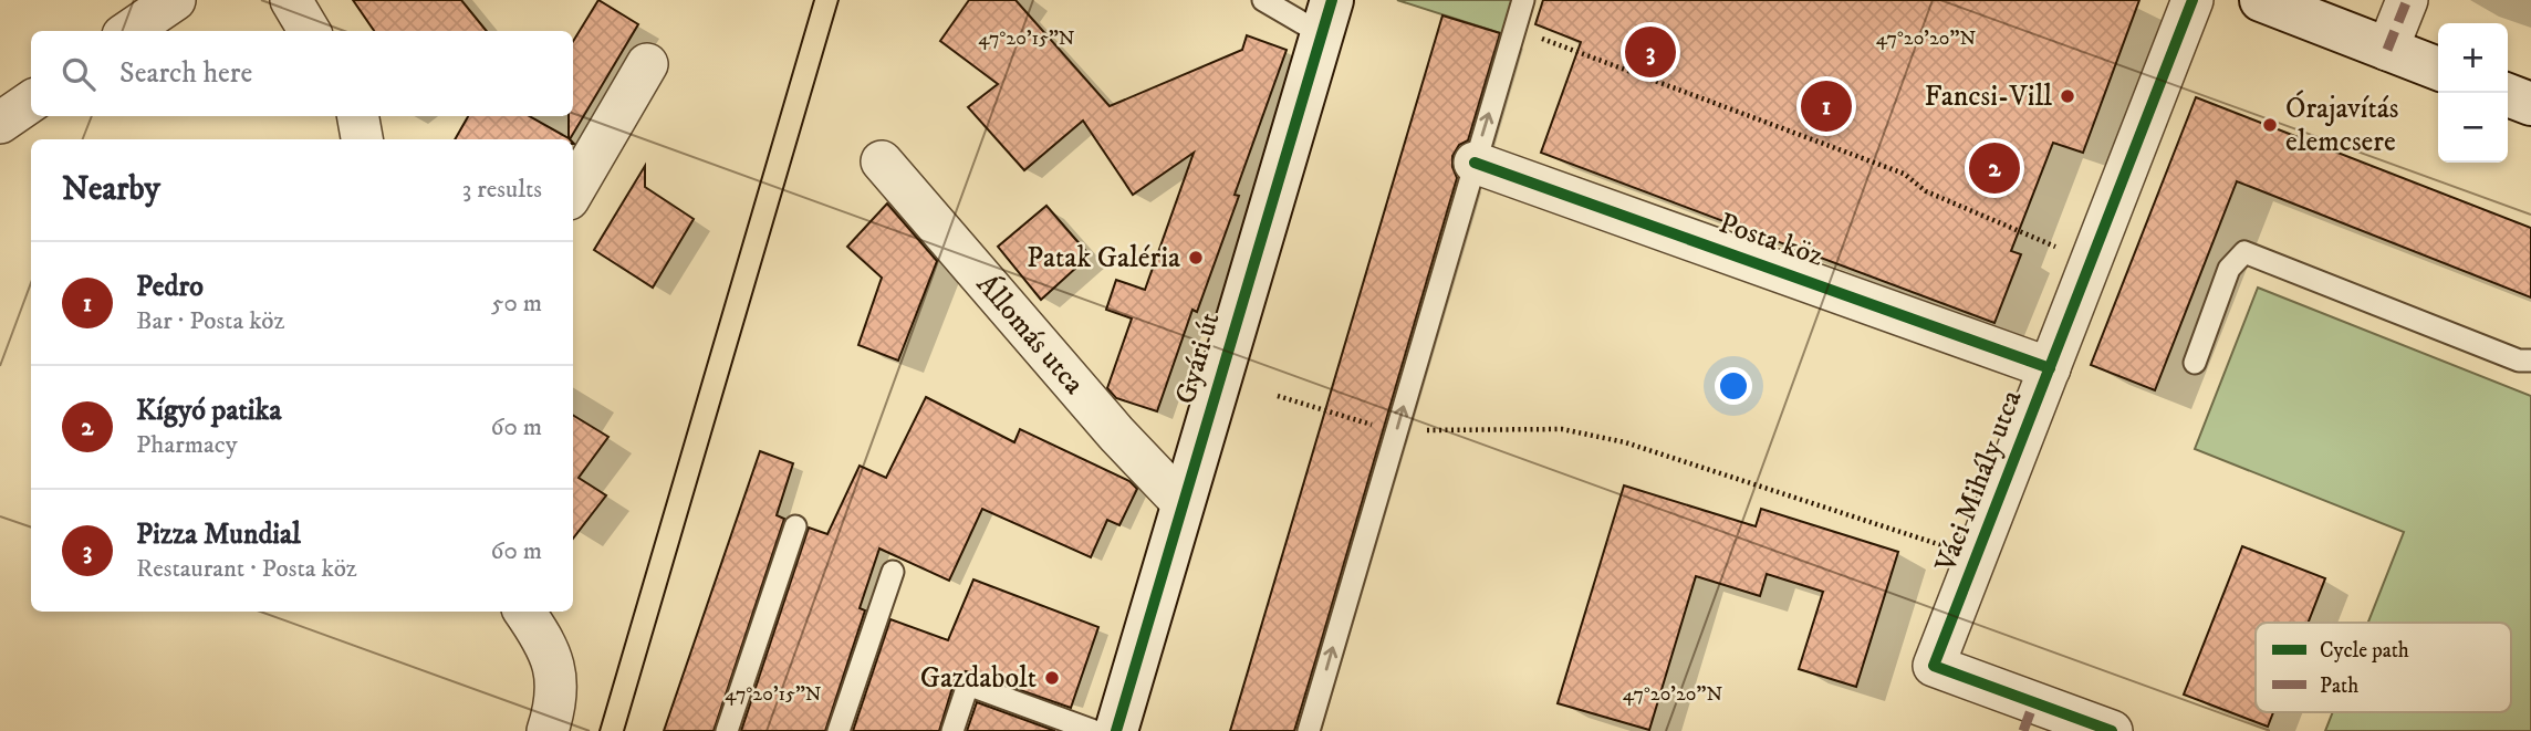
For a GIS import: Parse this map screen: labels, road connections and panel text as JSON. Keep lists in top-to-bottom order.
{
  "streets": {
    "street": [
      "Posta köz",
      "Állomás utca",
      "Gyári út",
      "Váci Mihály utca"
    ]
  },
  "crossings": [
    ["Posta köz", "Váci Mihály utca"],
    ["Állomás utca", "Gyári út"]
  ],
  "places": [
    "Fancsi-Vill",
    "Órajavítás elemcsere",
    "Patak Galéria",
    "Gazdabolt"
  ],
  "legend": ["Cycle path", "Path"],
  "page": {
    "pins": ["3", "1", "2"],
    "map_buttons": ["+", "−"],
    "search": "Search here",
    "heading": ["Nearby", "3 results"],
    "list": [
      {
        "mark": "1",
        "name": "Pedro",
        "note": "Bar · Posta köz",
        "value": "50 m"
      },
      {
        "mark": "2",
        "name": "Kígyó patika",
        "note": "Pharmacy",
        "value": "60 m"
      },
      {
        "mark": "3",
        "name": "Pizza Mundial",
        "note": "Restaurant · Posta köz",
        "value": "60 m"
      }
    ]
  },
  "coordinates": ["47°20'15\"N", "47°20'20\"N"]
}
